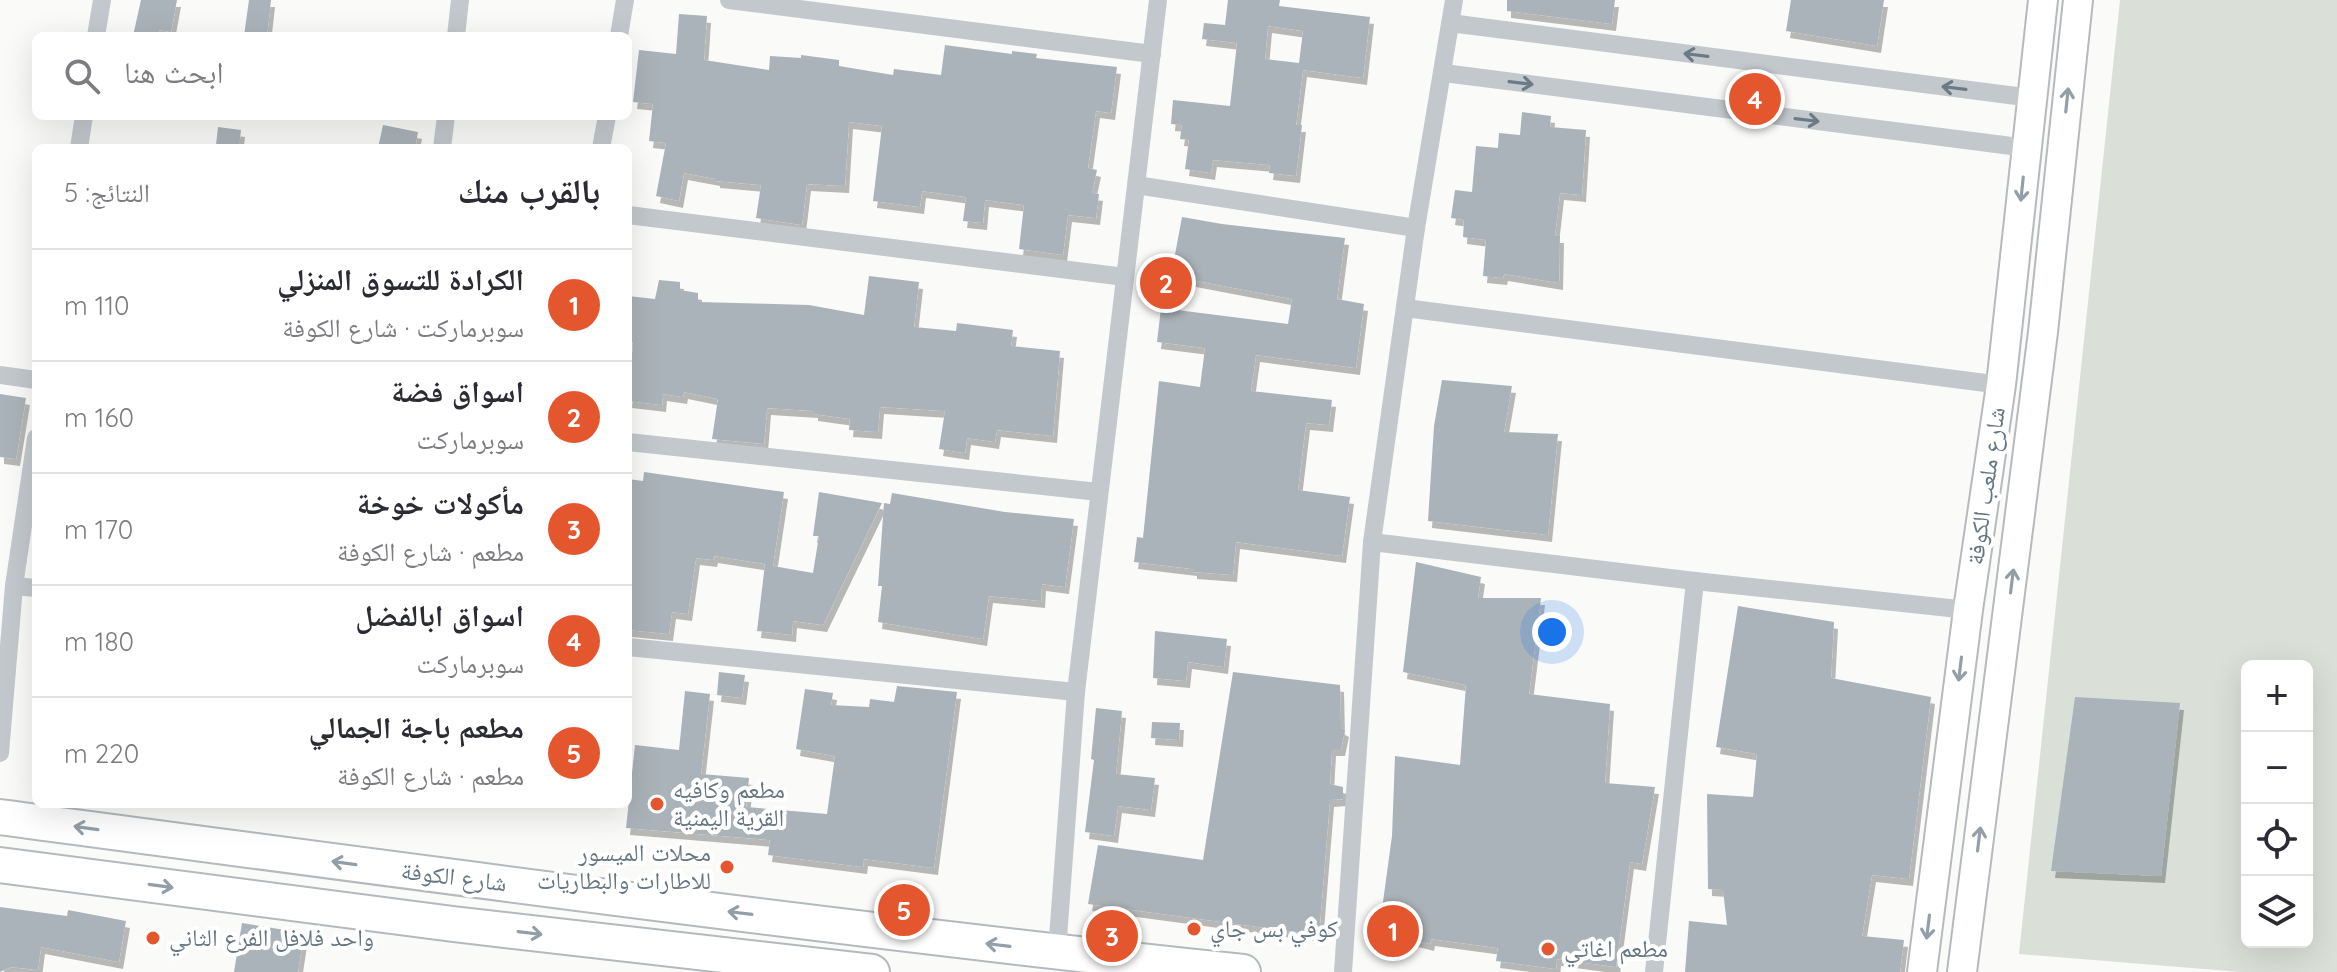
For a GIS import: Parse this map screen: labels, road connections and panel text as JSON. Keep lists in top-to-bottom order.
{
  "streets": {
    "highway": ["شارع الكوفة"],
    "main road": ["شارع ملعب الكوفة"]
  },
  "places": [
    "مطعم وكافيه القرية اليمنية",
    "محلات الميسور للاطارات والبطاريات",
    "كوفي بس جاي",
    "واحد فلافل الفرع الثاني",
    "مطعم اغاتي"
  ],
  "page": {
    "search": "ابحث هنا",
    "pins": [
      "4",
      "2",
      "5",
      "1",
      "3"
    ],
    "heading": ["بالقرب منك", "النتائج: 5"],
    "list": [
      {
        "mark": "1",
        "name": "الكرادة للتسوق المنزلي",
        "note": "سوبرماركت · شارع الكوفة",
        "value": "110 m"
      },
      {
        "mark": "2",
        "name": "اسواق فضة",
        "note": "سوبرماركت",
        "value": "160 m"
      },
      {
        "mark": "3",
        "name": "مأكولات خوخة",
        "note": "مطعم · شارع الكوفة",
        "value": "170 m"
      },
      {
        "mark": "4",
        "name": "اسواق ابالفضل",
        "note": "سوبرماركت",
        "value": "180 m"
      },
      {
        "mark": "5",
        "name": "مطعم باجة الجمالي",
        "note": "مطعم · شارع الكوفة",
        "value": "220 m"
      }
    ],
    "map_buttons": ["+", "−"]
  }
}
